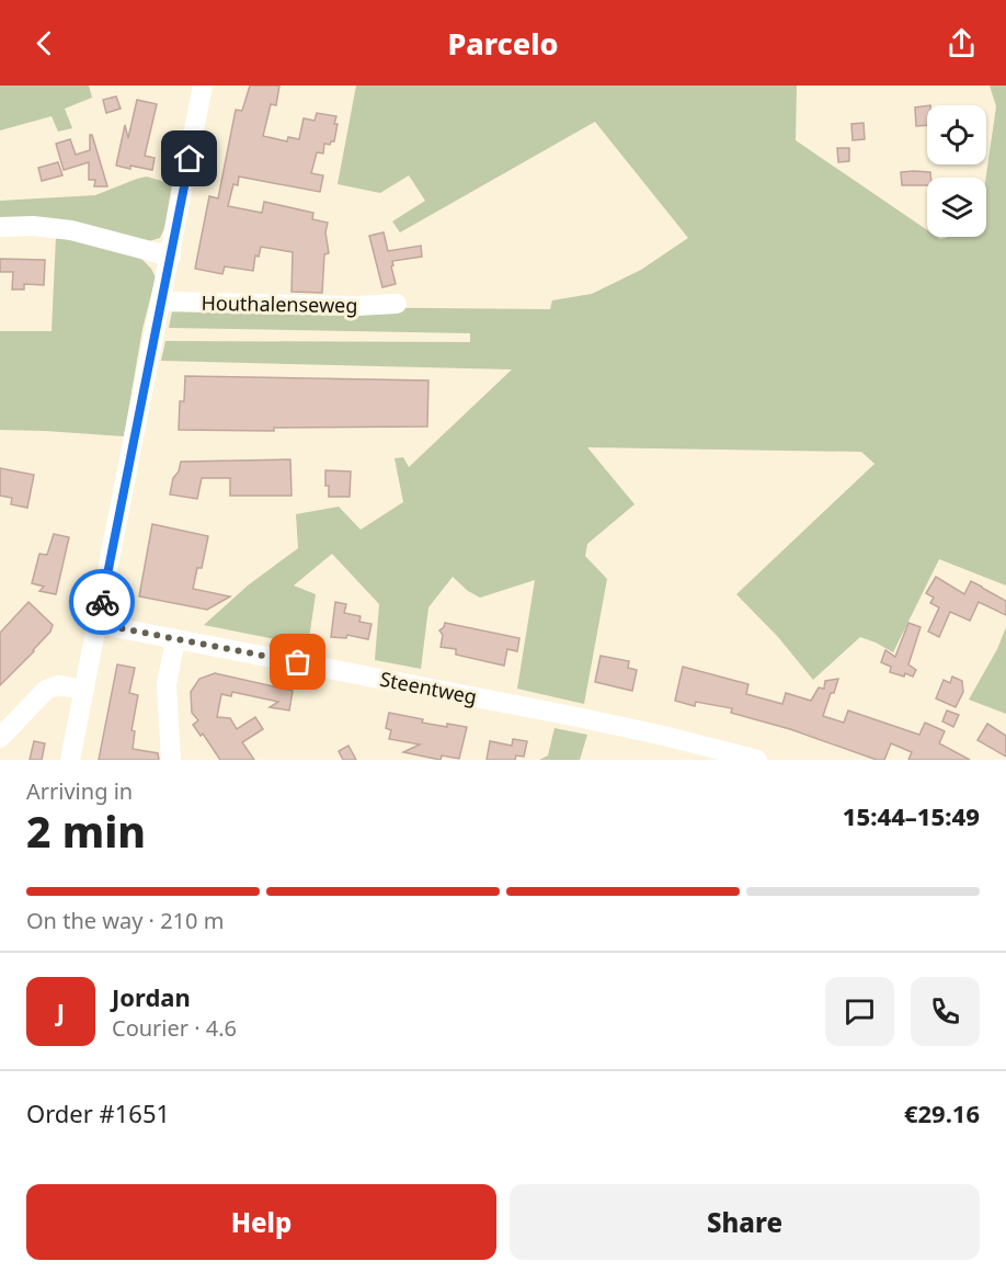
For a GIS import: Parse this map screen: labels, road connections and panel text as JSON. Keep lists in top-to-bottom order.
{
  "streets": {
    "street": ["Houthalenseweg", "Steentweg"]
  },
  "page": {
    "header": "Parcelo",
    "heading": ["2 min", "Arriving in", "15:44–15:49"],
    "panel": [
      "Jordan",
      "Courier · 4.6",
      "Order #1651",
      "€29.16"
    ],
    "bar": "On the way · 210 m",
    "round": "J",
    "buttons": ["Help", "Share"]
  }
}
